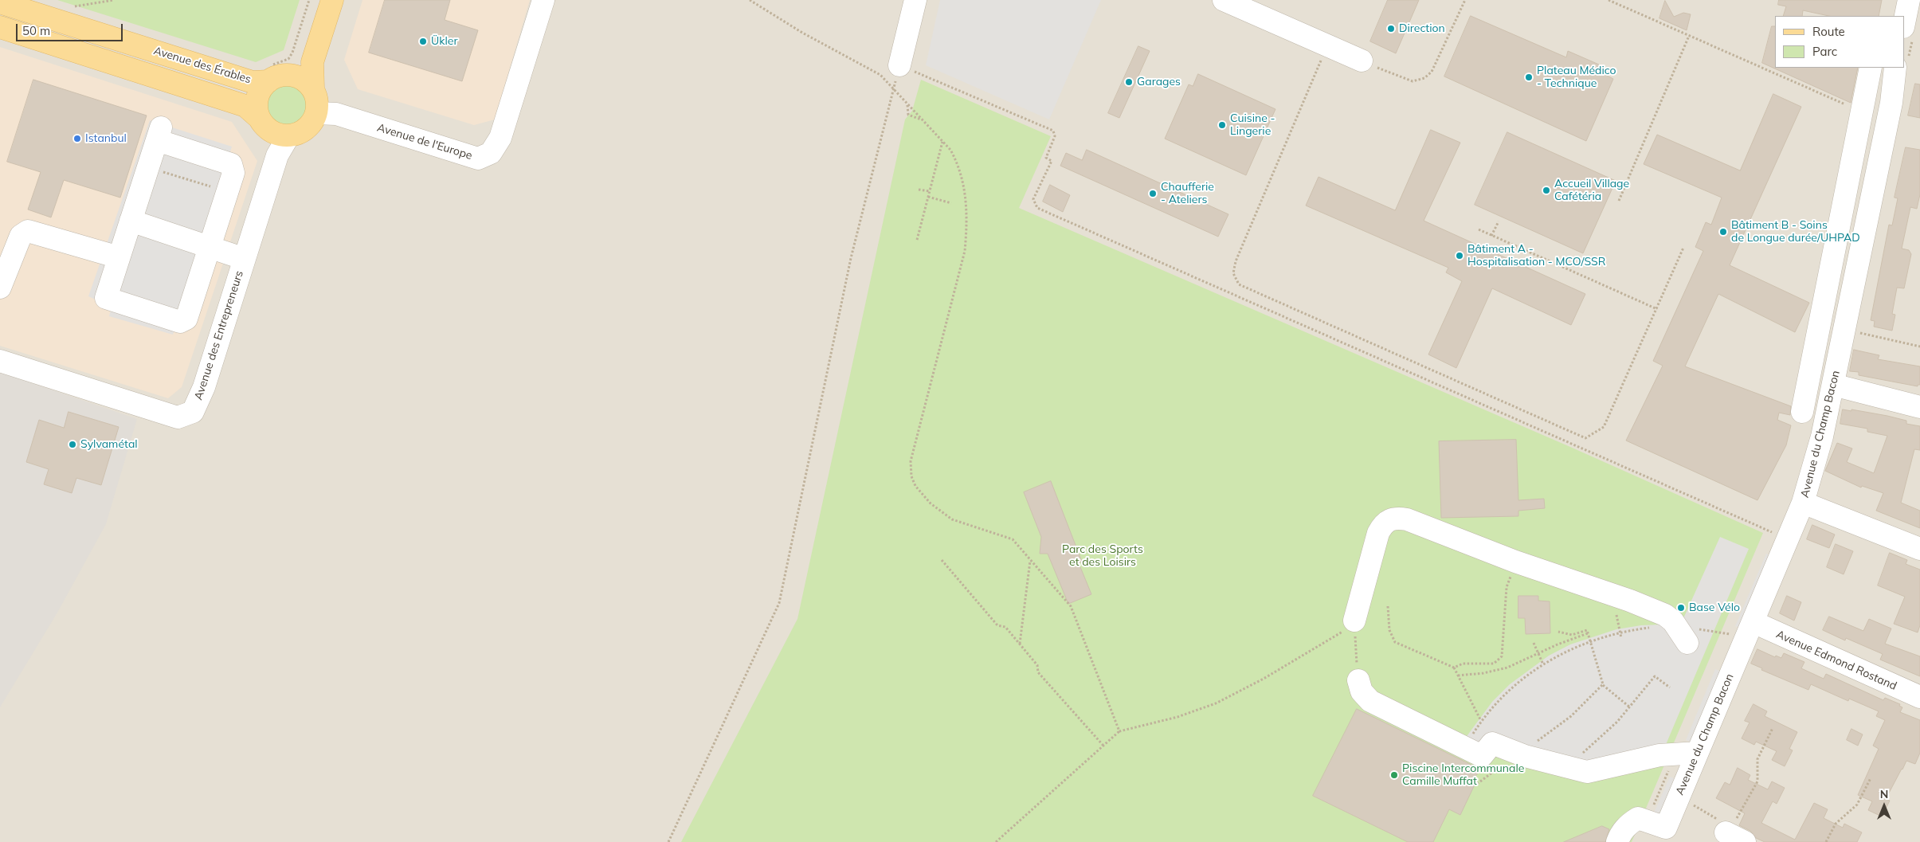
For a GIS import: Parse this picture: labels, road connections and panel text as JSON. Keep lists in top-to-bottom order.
{
  "streets": {
    "main road": ["Avenue des Érables"],
    "street": [
      "Avenue de l'Europe",
      "Avenue des Entrepreneurs",
      "Avenue du Champ Bacon",
      "Avenue Edmond Rostand"
    ]
  },
  "crossings": [
    ["Avenue des Érables", "Avenue de l'Europe"],
    ["Avenue des Érables", "Avenue des Entrepreneurs"],
    ["Avenue de l'Europe", "Avenue des Entrepreneurs"],
    ["Avenue du Champ Bacon", "Avenue Edmond Rostand"]
  ],
  "parks": ["Parc des Sports et des Loisirs"],
  "places": [
    "Direction",
    "Ükler",
    "Plateau Médico - Technique",
    "Garages",
    "Cuisine - Lingerie",
    "Istanbul",
    "Accueil Village Cafétéria",
    "Chaufferie - Ateliers",
    "Bâtiment B - Soins de Longue durée/UHPAD",
    "Bâtiment A - Hospitalisation - MCO/SSR",
    "Sylvamétal",
    "Base Vélo",
    "Piscine Intercommunale Camille Muffat"
  ],
  "legend": ["Route", "Parc"],
  "scale_bar": "50 m",
  "north": "top"
}
